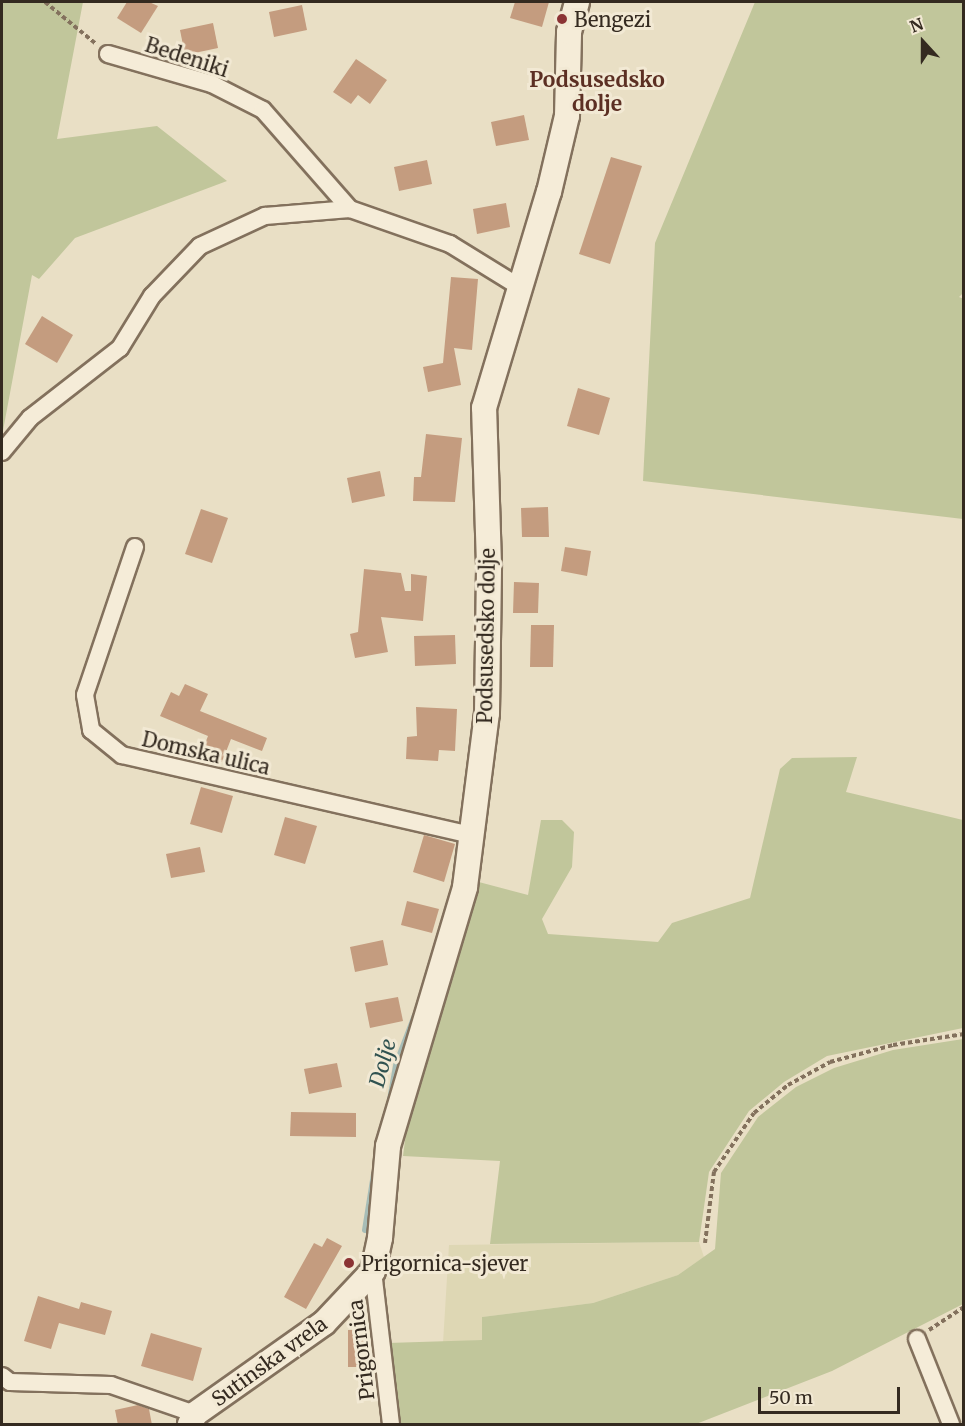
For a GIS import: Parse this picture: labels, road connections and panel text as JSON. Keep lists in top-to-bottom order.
{
  "streets": {
    "street": [
      "Bedeniki",
      "Podsusedsko dolje",
      "Domska ulica",
      "Prigornica",
      "Sutinska vrela"
    ]
  },
  "crossings": [
    ["Podsusedsko dolje", "Domska ulica"],
    ["Podsusedsko dolje", "Prigornica"],
    ["Podsusedsko dolje", "Sutinska vrela"],
    ["Prigornica", "Sutinska vrela"]
  ],
  "districts": ["Podsusedsko dolje"],
  "water": ["Dolje"],
  "places": ["Bengezi", "Prigornica-sjever"],
  "scale_bar": "50 m",
  "north": "top"
}
